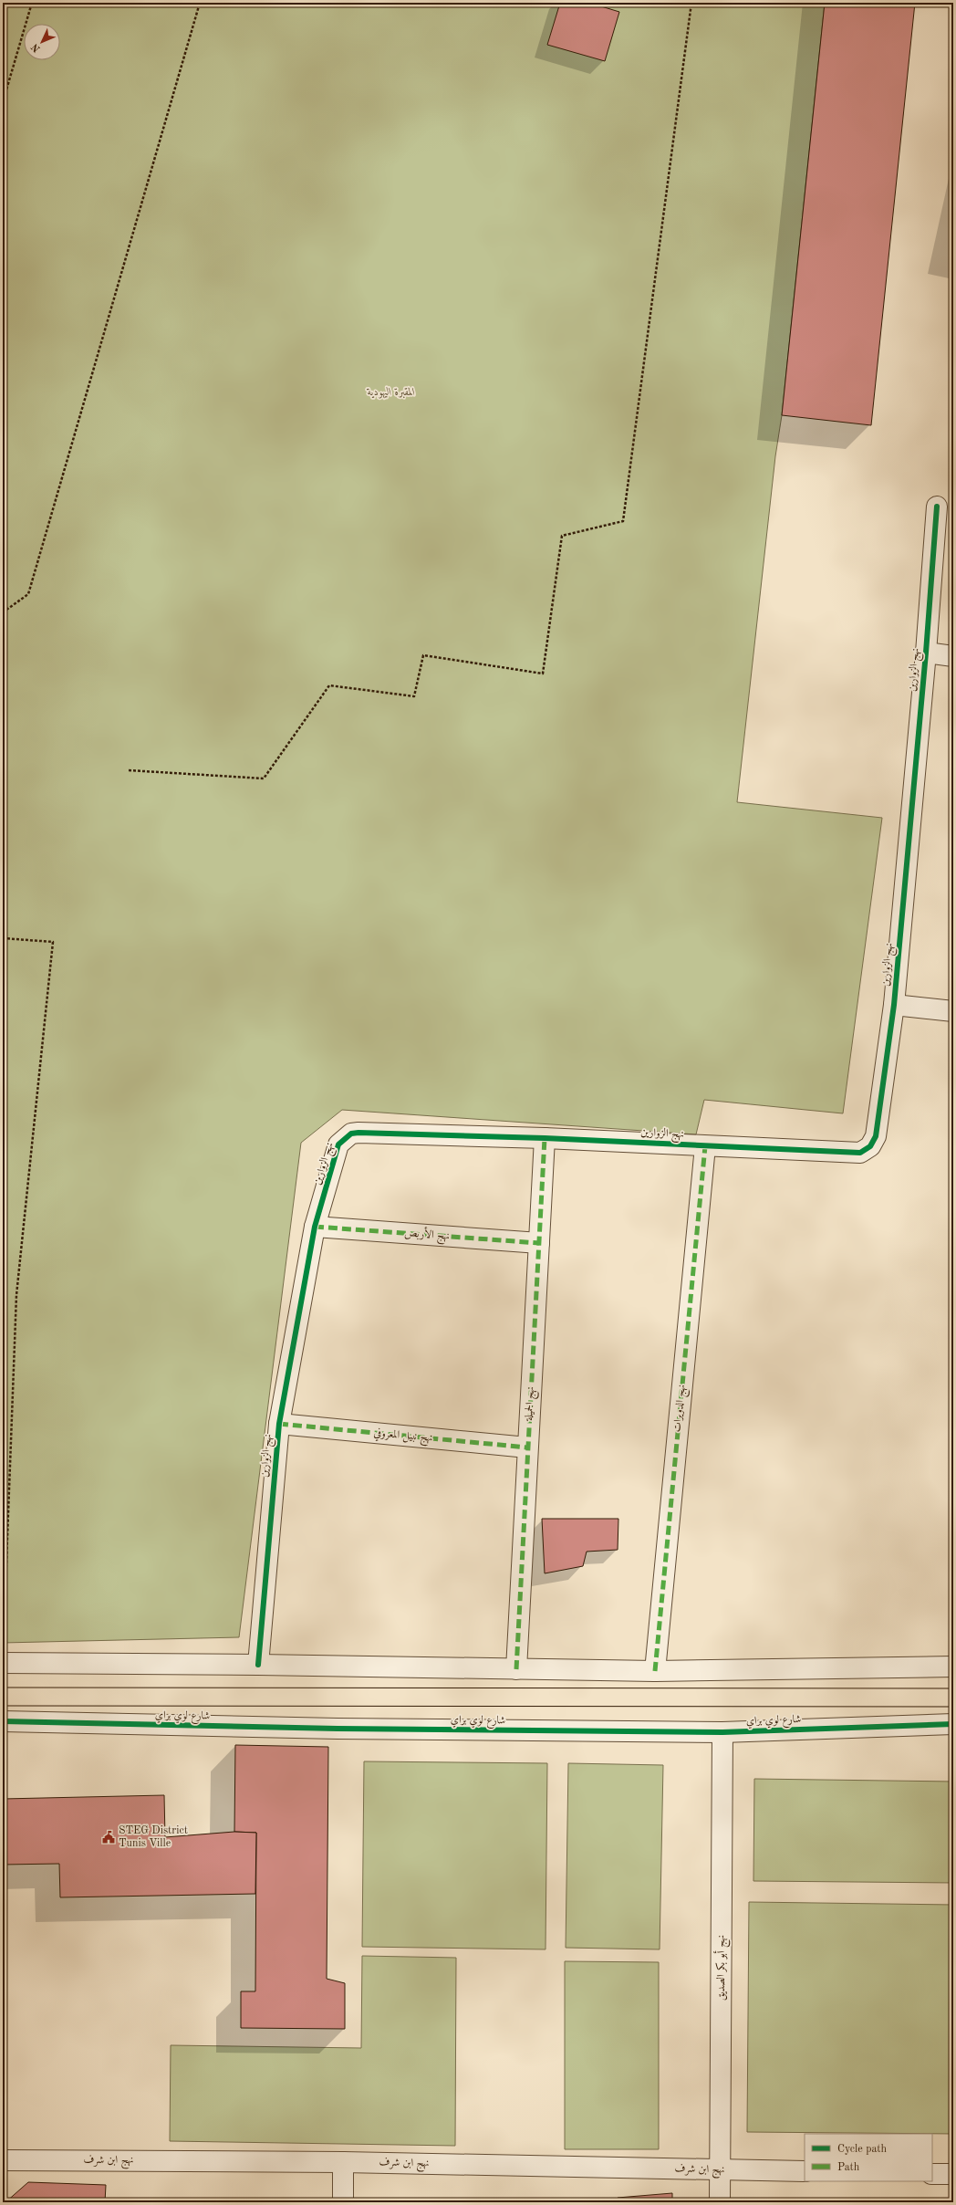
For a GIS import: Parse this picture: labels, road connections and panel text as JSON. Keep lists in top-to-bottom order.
{
  "streets": {
    "street": [
      "نهج الزوارين",
      "نهج الأربص",
      "نهج الجميلة",
      "نهج الدويرات",
      "نهج نبيل المعروفي",
      "شارع لوي براي",
      "نهج أبو بكر الصديق",
      "نهج ابن شرف"
    ]
  },
  "crossings": [
    ["نهج الزوارين", "نهج الأربص"],
    ["نهج الزوارين", "نهج الجميلة"],
    ["نهج الزوارين", "نهج الدويرات"],
    ["نهج الزوارين", "نهج نبيل المعروفي"],
    ["نهج الأربص", "نهج الجميلة"],
    ["نهج الجميلة", "نهج نبيل المعروفي"],
    ["شارع لوي براي", "نهج أبو بكر الصديق"],
    ["نهج أبو بكر الصديق", "نهج ابن شرف"]
  ],
  "parks": ["المقبرة اليهودية"],
  "places": {
    "public building": ["STEG District Tunis Ville"]
  },
  "legend": ["Cycle path", "Path"],
  "north": "bottom left"
}
